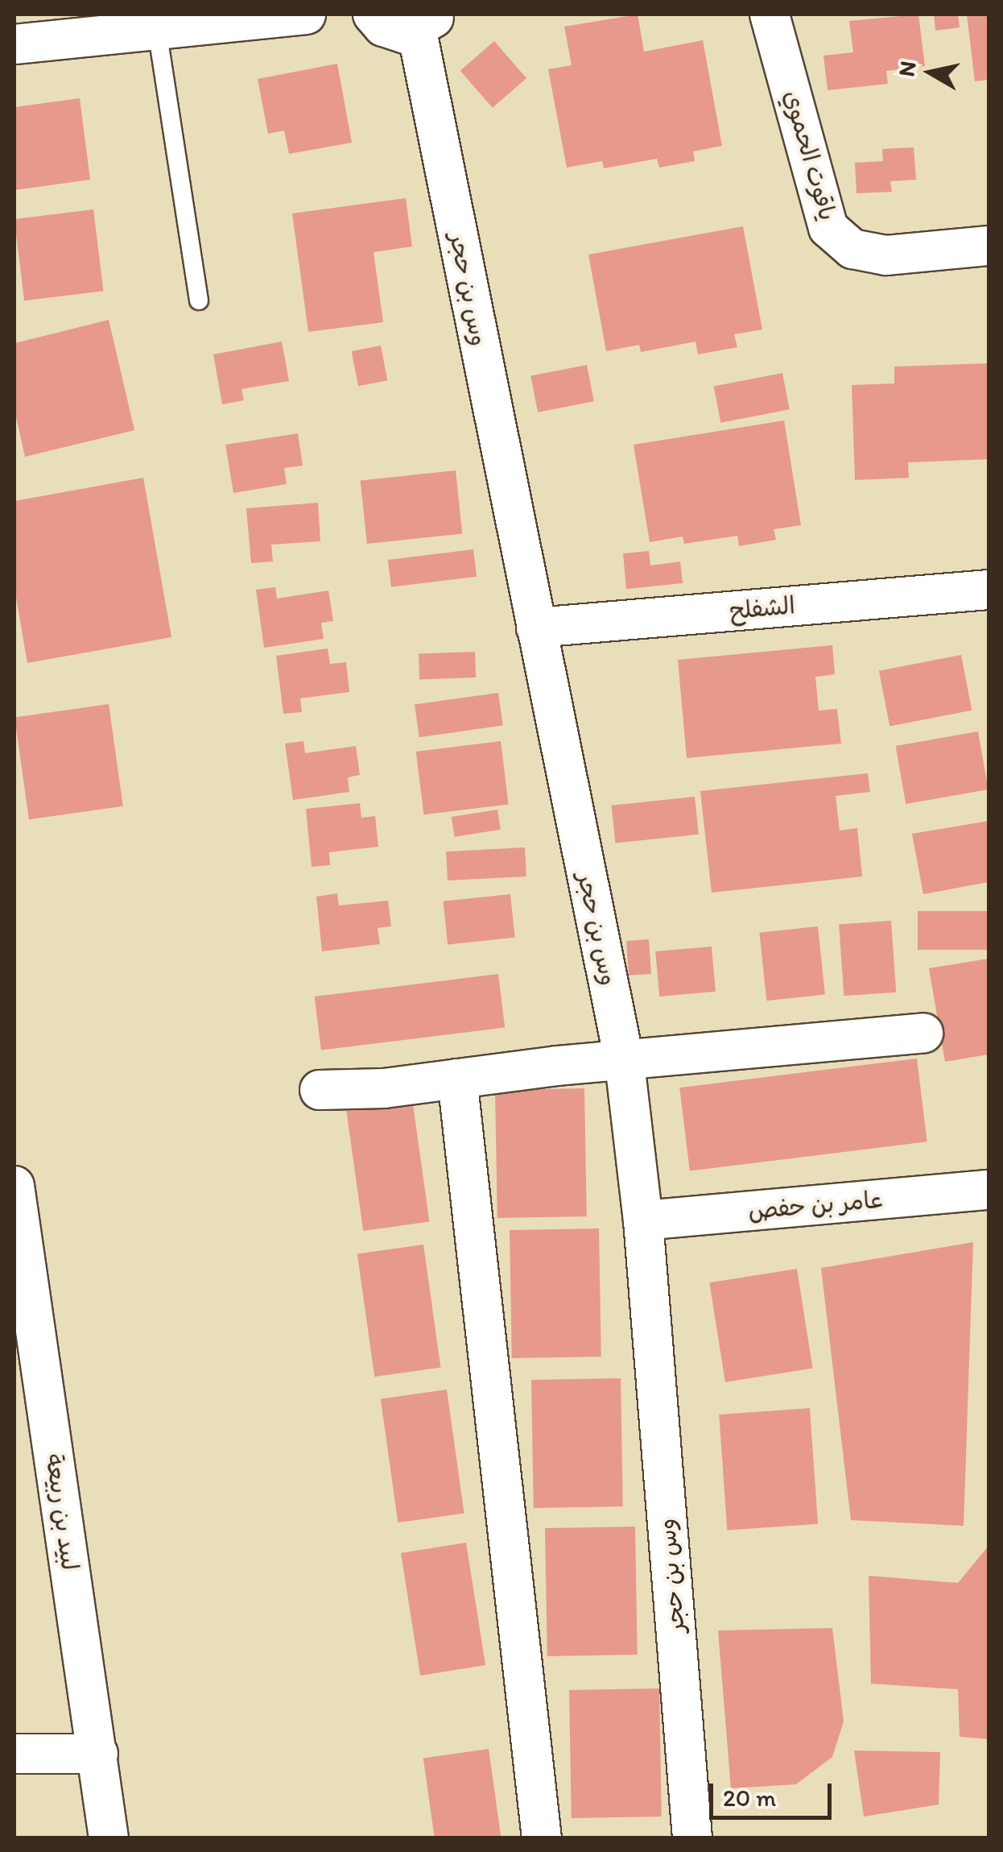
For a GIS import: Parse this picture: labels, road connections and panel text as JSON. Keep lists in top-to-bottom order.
{
  "streets": {
    "street": [
      "ياقوت الحموي",
      "وس بن حجر",
      "الشفلح",
      "عامر بن حفص",
      "لبيد بن ربيعة"
    ]
  },
  "crossings": [
    ["وس بن حجر", "الشفلح"],
    ["وس بن حجر", "عامر بن حفص"]
  ],
  "scale_bar": "20 m",
  "north": "left"
}
